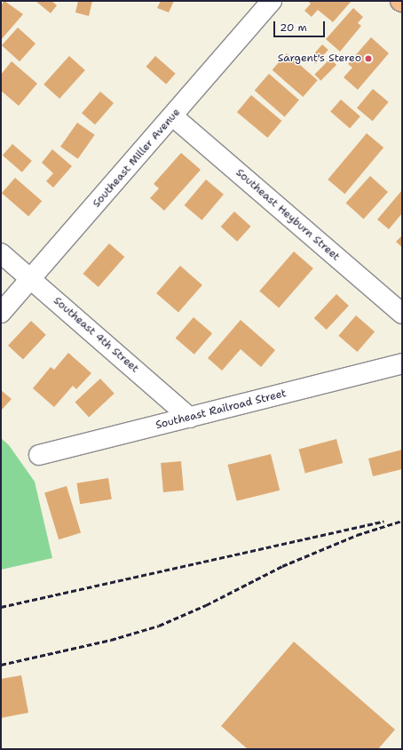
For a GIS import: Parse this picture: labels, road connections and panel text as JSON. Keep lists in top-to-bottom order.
{
  "streets": {
    "street": [
      "Southeast Miller Avenue",
      "Southeast Heyburn Street",
      "Southeast 4th Street",
      "Southeast Railroad Street"
    ]
  },
  "crossings": [
    ["Southeast Miller Avenue", "Southeast Heyburn Street"],
    ["Southeast Miller Avenue", "Southeast 4th Street"],
    ["Southeast 4th Street", "Southeast Railroad Street"]
  ],
  "places": ["Sargent's Stereo"],
  "scale_bar": "20 m"
}
